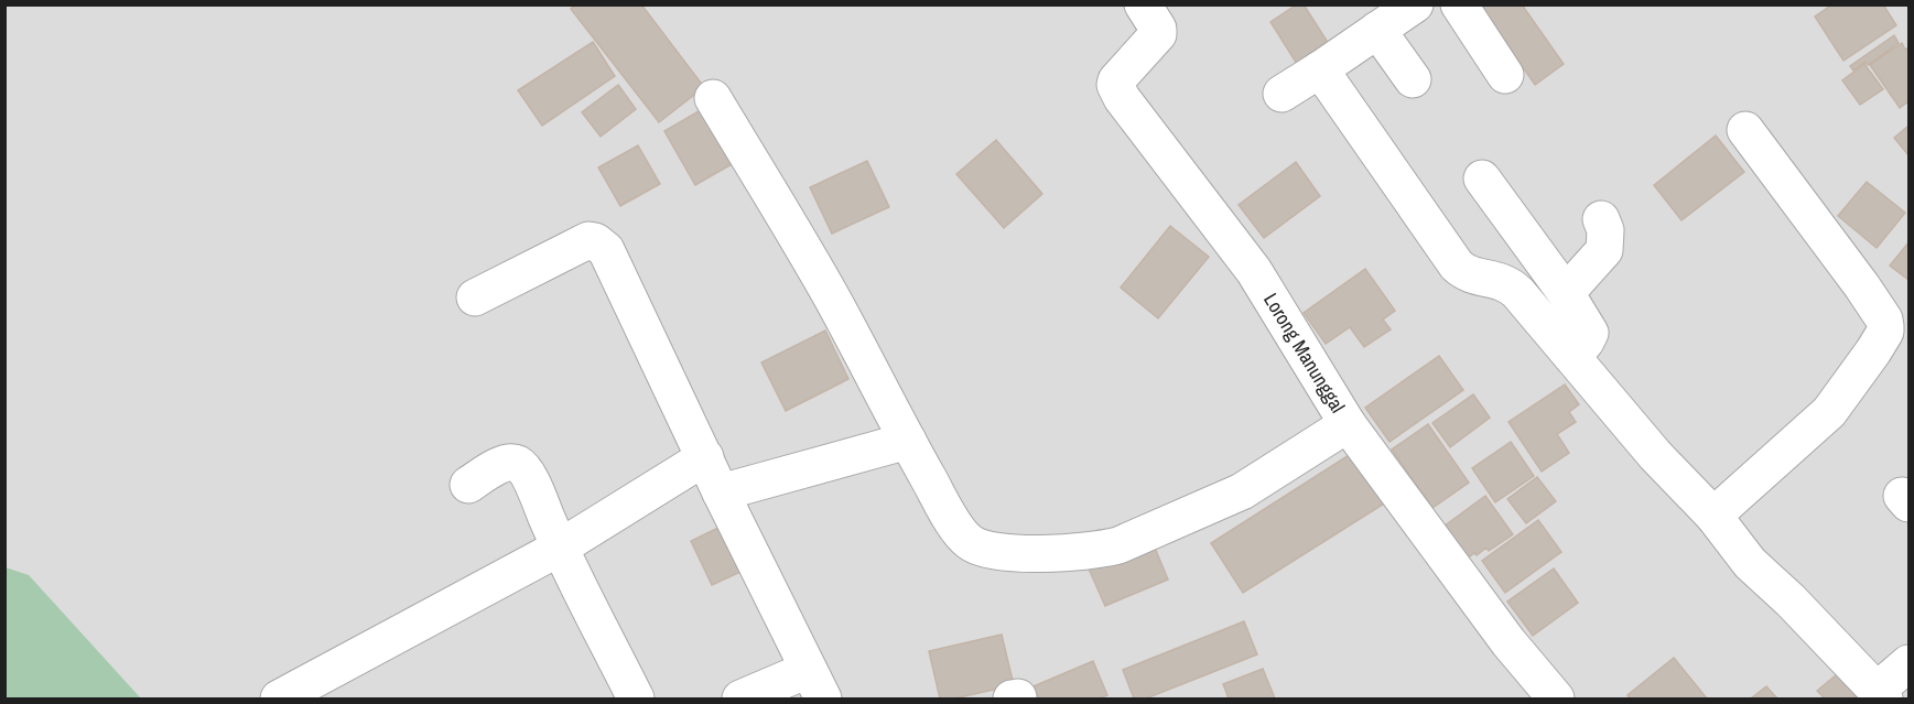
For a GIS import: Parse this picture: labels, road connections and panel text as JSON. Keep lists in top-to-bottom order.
{
  "streets": {
    "street": ["Lorong Manunggal"]
  }
}
